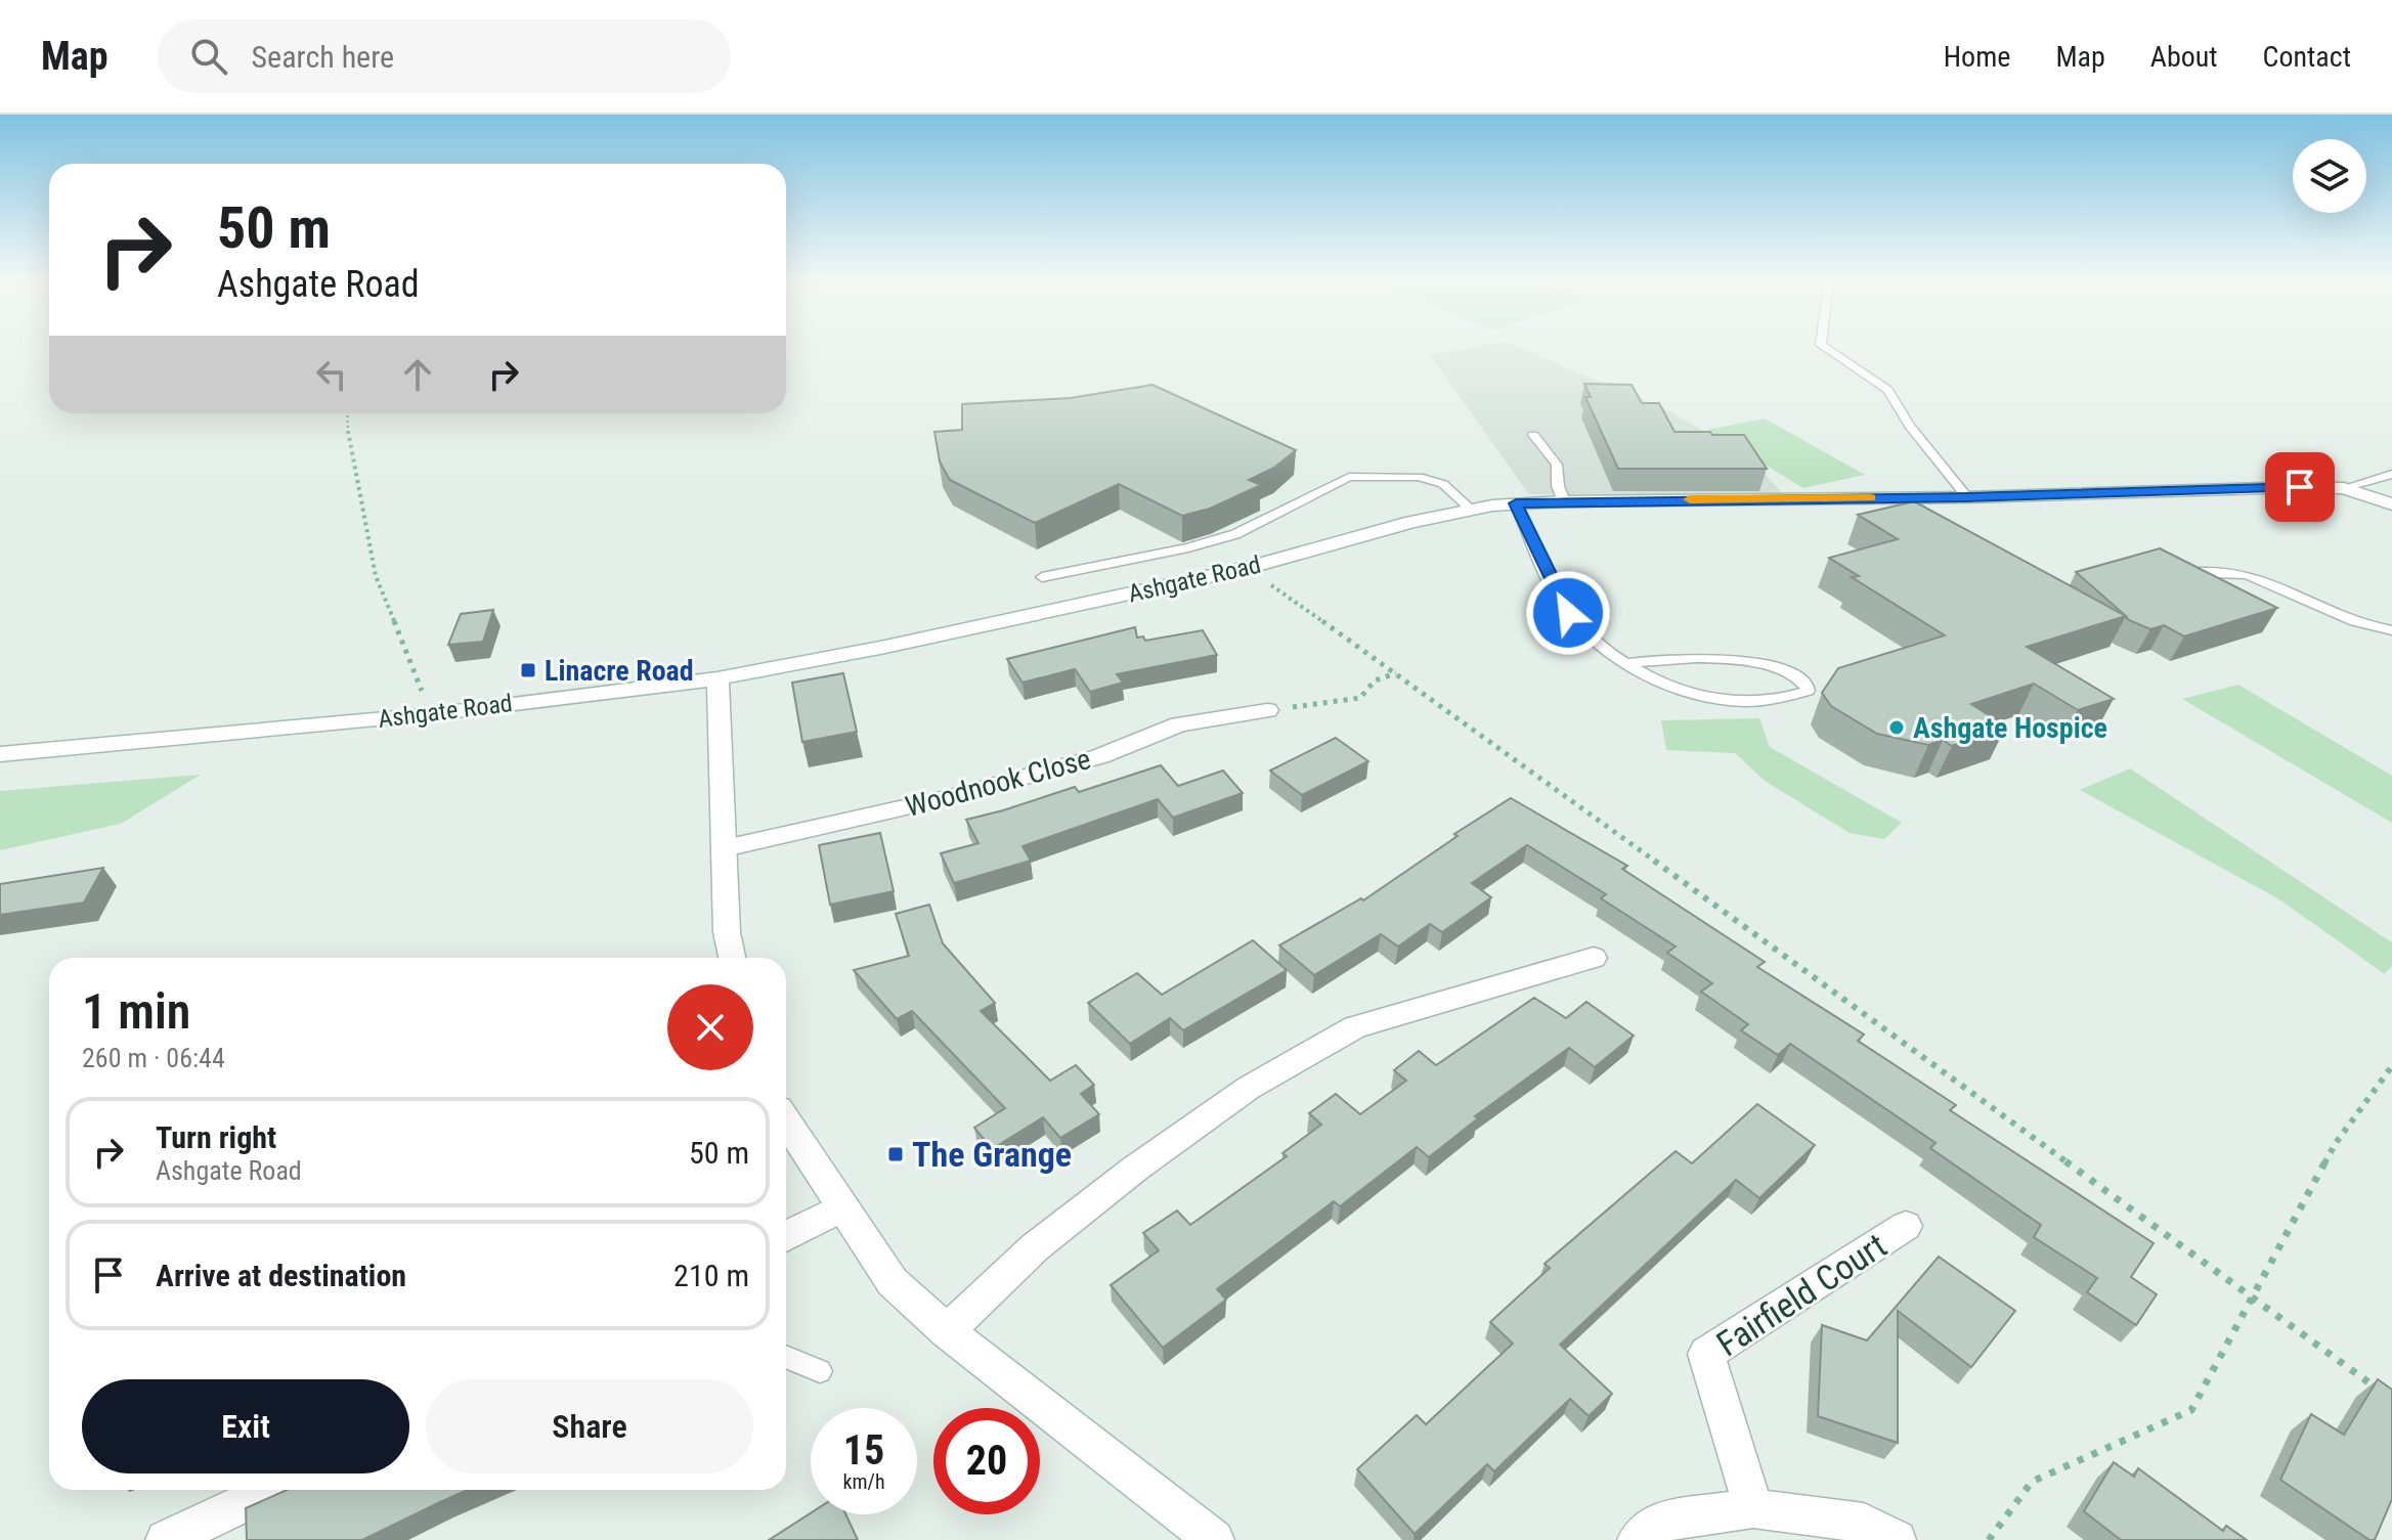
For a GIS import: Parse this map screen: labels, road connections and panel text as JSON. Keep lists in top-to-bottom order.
{
  "streets": {
    "street": ["Ashgate Road", "Woodnook Close", "Fairfield Court"]
  },
  "places": {
    "transit": ["Linacre Road", "The Grange"],
    "other": ["Ashgate Hospice"]
  },
  "page": {
    "header": "Map",
    "search": "Search here",
    "nav": [
      "Home",
      "Map",
      "About",
      "Contact"
    ],
    "turn": ["50 m", "Ashgate Road"],
    "heading": ["1 min", "260 m · 06:44"],
    "list": [
      {
        "name": "Turn right",
        "note": "Ashgate Road",
        "value": "50 m"
      },
      {
        "name": "Arrive at destination",
        "value": "210 m"
      }
    ],
    "buttons": ["Exit", "Share"],
    "speed": "15 km/h",
    "limit": "20"
  }
}
